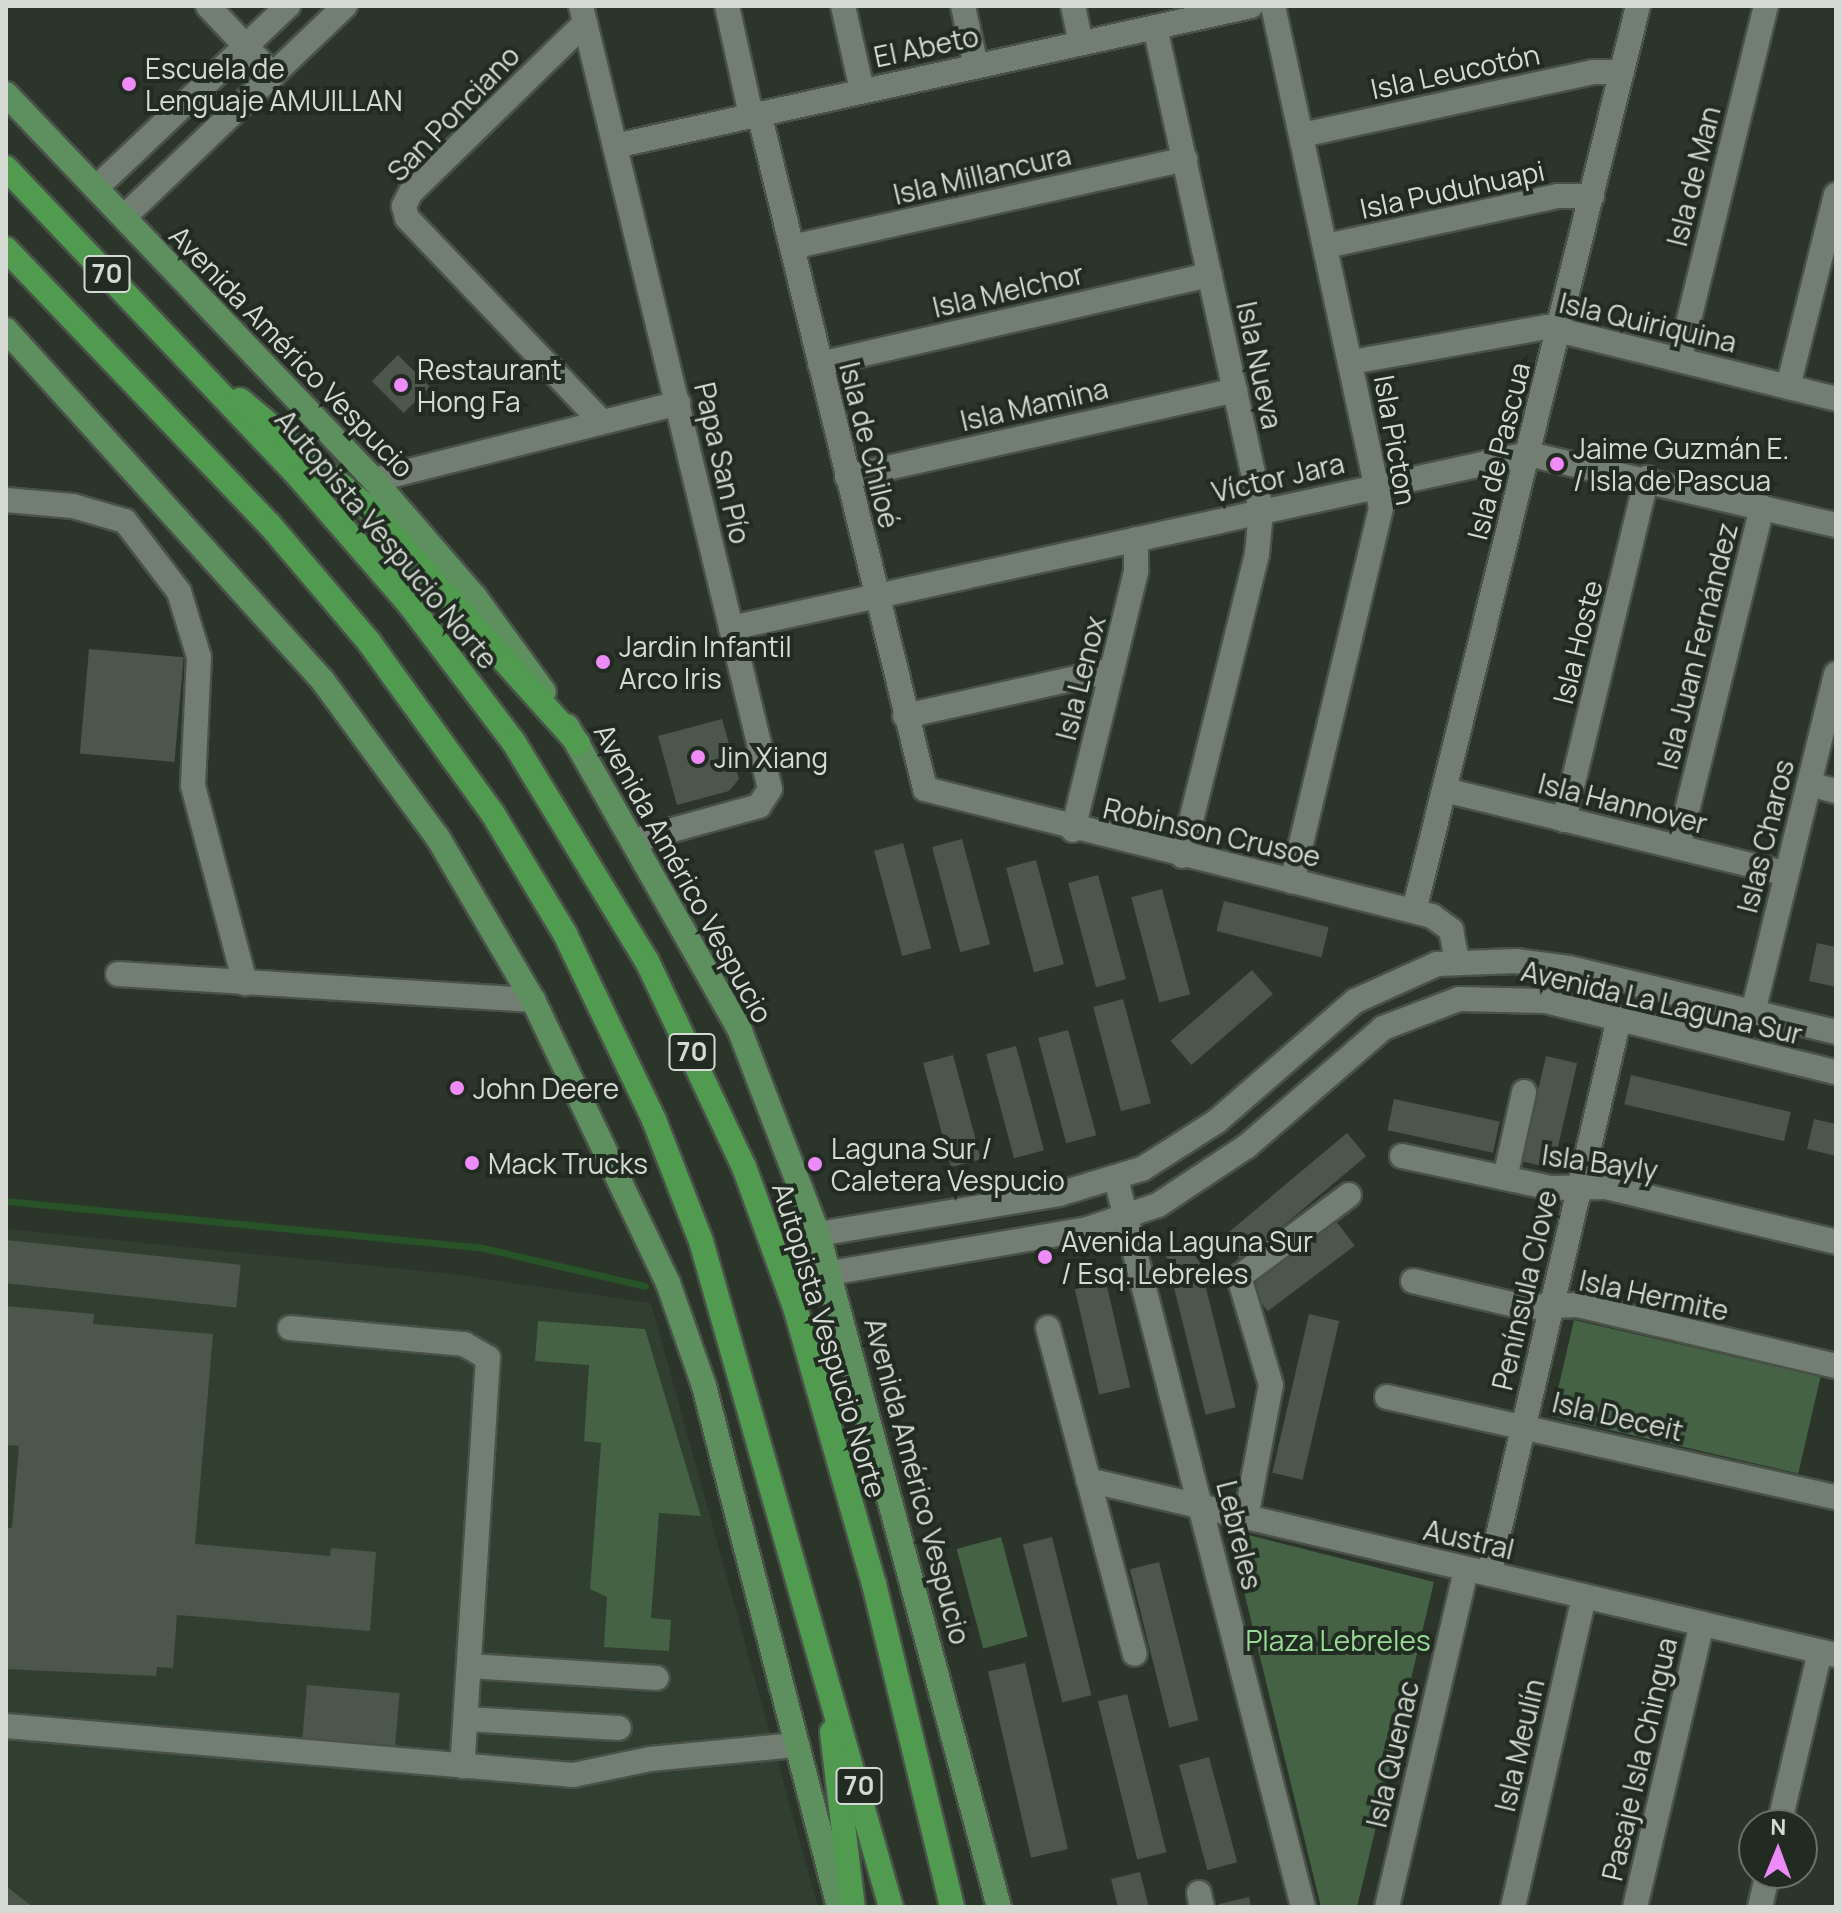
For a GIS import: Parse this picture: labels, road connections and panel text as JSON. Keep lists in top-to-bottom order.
{
  "streets": {
    "highway": ["70", "Autopista Vespucio Norte"],
    "main road": ["Avenida Américo Vespucio"],
    "street": [
      "El Abeto",
      "Isla Leucotón",
      "San Ponciano",
      "Isla Millancura",
      "Isla de Man",
      "Isla Puduhuapi",
      "Isla Melchor",
      "Isla Quiriquina",
      "Isla Nueva",
      "Isla Mamina",
      "Isla Picton",
      "Isla de Chiloé",
      "Isla de Pascua",
      "Papa San Pío",
      "Víctor Jara",
      "Isla Hoste",
      "Isla Juan Fernández",
      "Isla Lenox",
      "Isla Hannover",
      "Robinson Crusoe",
      "Islas Charos",
      "Avenida La Laguna Sur",
      "Isla Bayly",
      "Península Clove",
      "Isla Hermite",
      "Isla Deceit",
      "Lebreles",
      "Austral",
      "Isla Meulín",
      "Isla Quenac",
      "Pasaje Isla Chingua"
    ]
  },
  "crossings": [
    ["El Abeto", "Isla Nueva"],
    ["El Abeto", "Isla de Chiloé"],
    ["El Abeto", "Papa San Pío"],
    ["Isla Leucotón", "Isla Picton"],
    ["Isla Leucotón", "Isla de Pascua"],
    ["San Ponciano", "Papa San Pío"],
    ["Isla Millancura", "Isla Nueva"],
    ["Isla Millancura", "Isla de Chiloé"],
    ["Isla de Man", "Isla Quiriquina"],
    ["Isla Puduhuapi", "Isla Picton"],
    ["Isla Puduhuapi", "Isla de Pascua"],
    ["Isla Melchor", "Isla Nueva"],
    ["Isla Melchor", "Isla de Chiloé"],
    ["Isla Quiriquina", "Isla Picton"],
    ["Isla Quiriquina", "Isla de Pascua"],
    ["Avenida Américo Vespucio", "Papa San Pío"],
    ["Avenida Américo Vespucio", "Avenida La Laguna Sur"],
    ["Isla Nueva", "Isla Mamina"],
    ["Isla Nueva", "Víctor Jara"],
    ["Isla Nueva", "Robinson Crusoe"],
    ["Isla Mamina", "Isla de Chiloé"],
    ["Isla Picton", "Víctor Jara"],
    ["Isla Picton", "Robinson Crusoe"],
    ["Isla de Chiloé", "Víctor Jara"],
    ["Isla de Chiloé", "Robinson Crusoe"],
    ["Isla de Pascua", "Víctor Jara"],
    ["Isla de Pascua", "Isla Hannover"],
    ["Isla de Pascua", "Robinson Crusoe"],
    ["Papa San Pío", "Víctor Jara"],
    ["Víctor Jara", "Isla Hoste"],
    ["Víctor Jara", "Isla Juan Fernández"],
    ["Víctor Jara", "Isla Lenox"],
    ["Isla Hoste", "Isla Hannover"],
    ["Isla Juan Fernández", "Isla Hannover"],
    ["Isla Lenox", "Robinson Crusoe"],
    ["Isla Hannover", "Islas Charos"],
    ["Robinson Crusoe", "Avenida La Laguna Sur"],
    ["Islas Charos", "Avenida La Laguna Sur"],
    ["Avenida La Laguna Sur", "Península Clove"],
    ["Avenida La Laguna Sur", "Lebreles"],
    ["Isla Bayly", "Península Clove"],
    ["Península Clove", "Isla Hermite"],
    ["Península Clove", "Isla Deceit"],
    ["Península Clove", "Austral"],
    ["Península Clove", "Isla Quenac"],
    ["Lebreles", "Austral"],
    ["Austral", "Isla Meulín"],
    ["Austral", "Isla Quenac"],
    ["Austral", "Pasaje Isla Chingua"]
  ],
  "parks": ["Plaza Lebreles"],
  "places": [
    "Escuela de Lenguaje AMUILLAN",
    "Restaurant Hong Fa",
    "Jaime Guzmán E. / Isla de Pascua",
    "Jardin Infantil Arco Iris",
    "Jin Xiang",
    "John Deere",
    "Mack Trucks",
    "Laguna Sur / Caletera Vespucio",
    "Avenida Laguna Sur / Esq. Lebreles"
  ],
  "north": "top"
}
